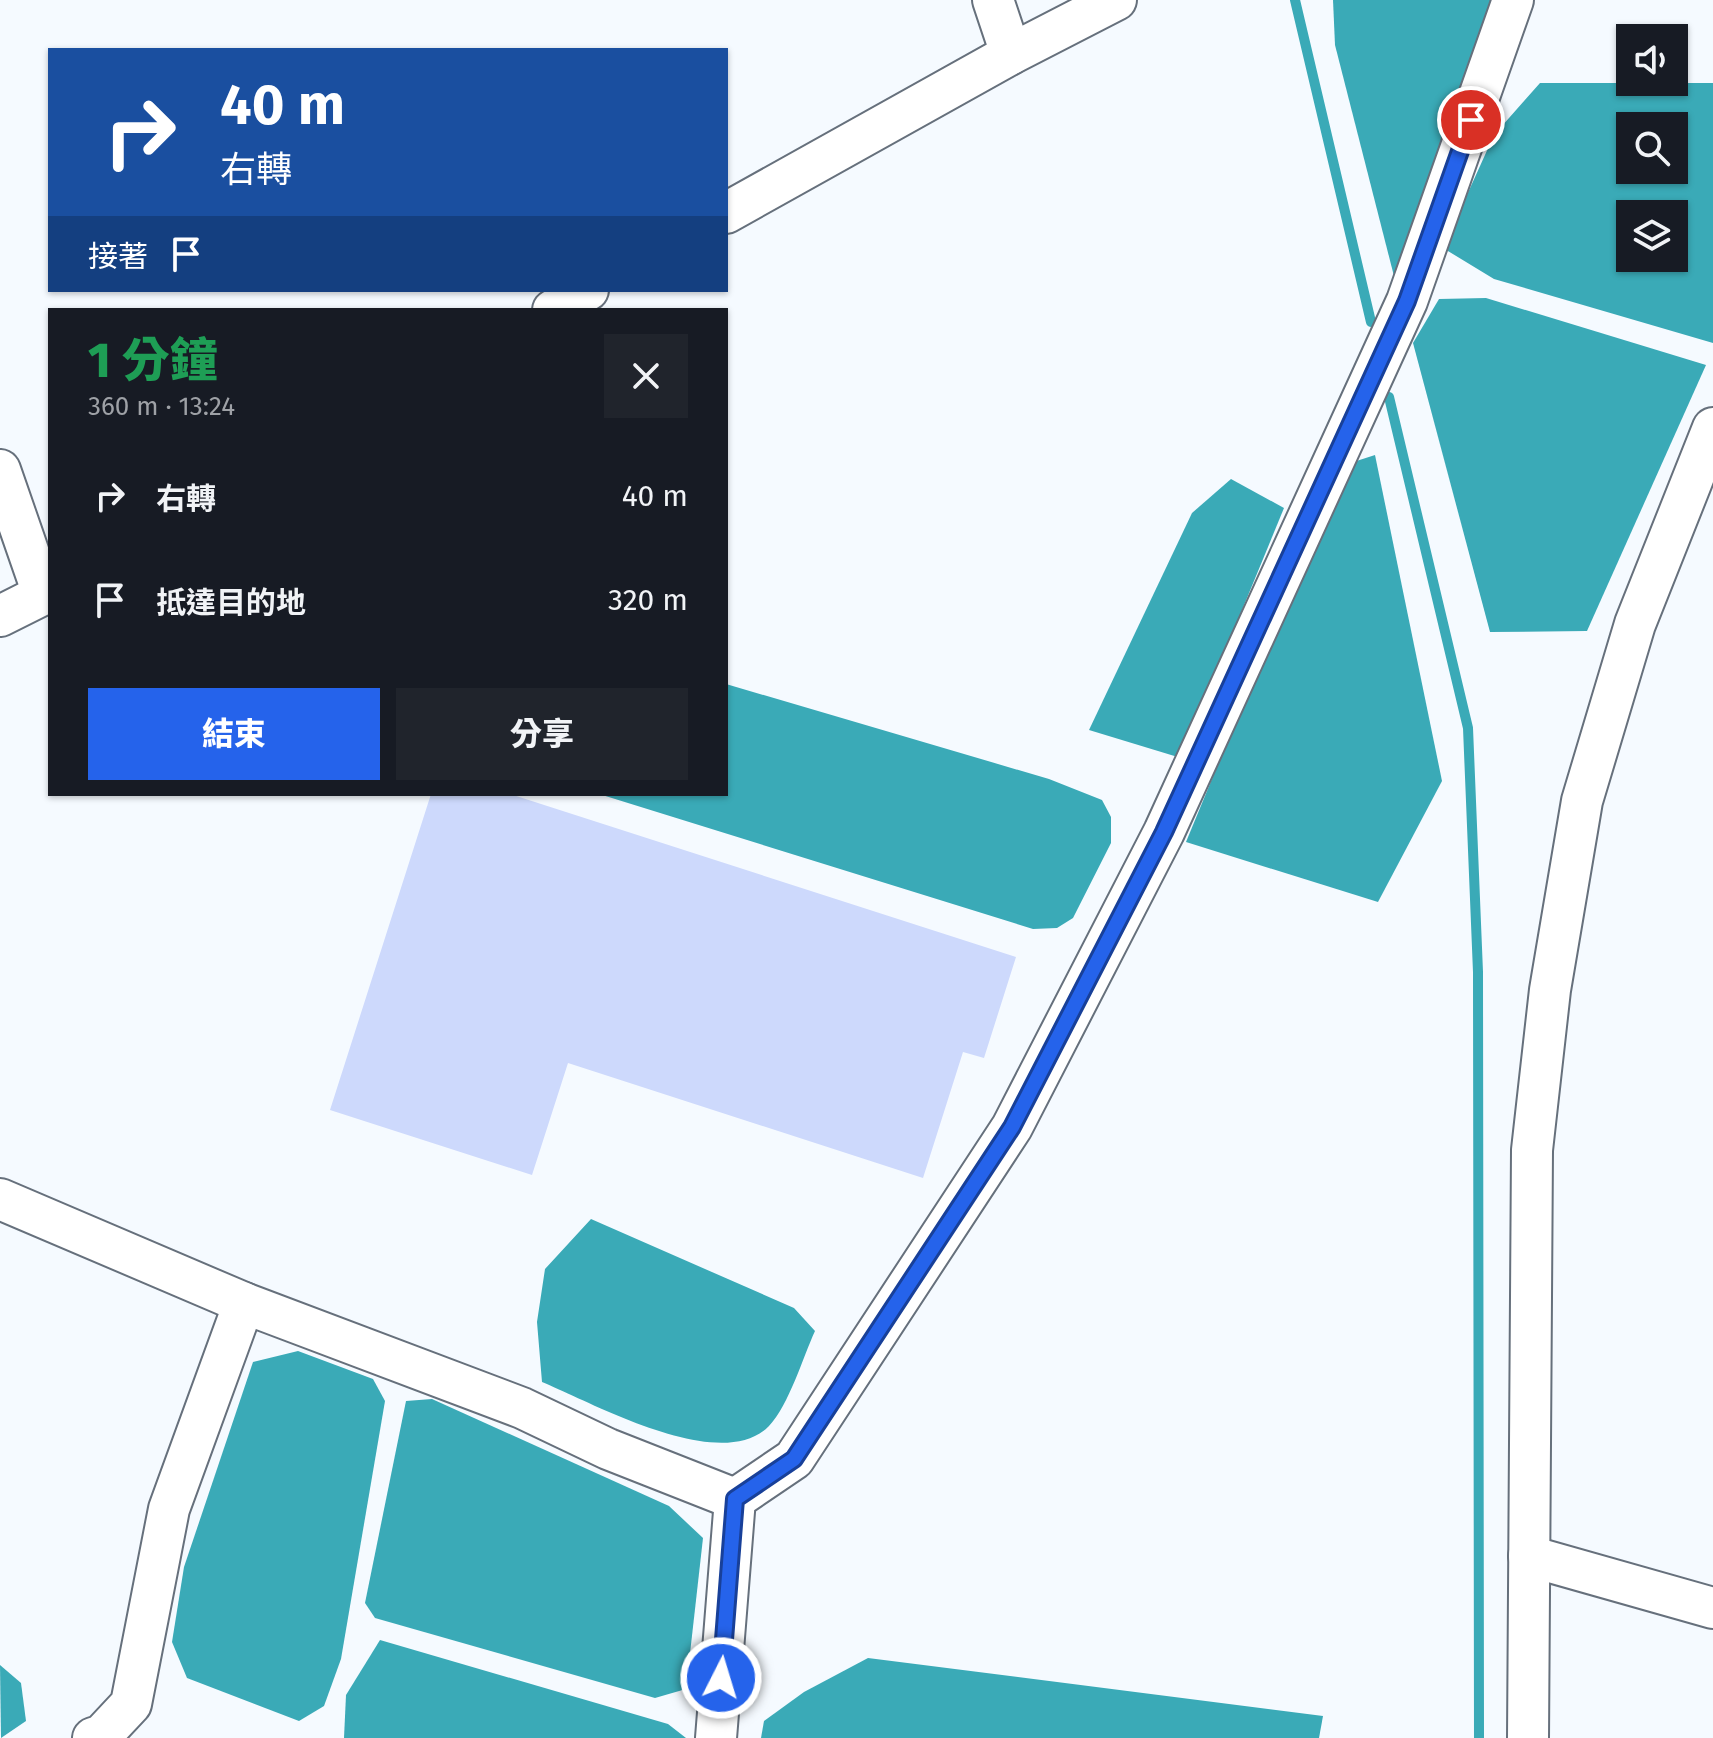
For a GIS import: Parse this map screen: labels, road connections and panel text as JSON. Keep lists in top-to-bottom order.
{
  "page": {
    "turn": ["40 m", "右轉"],
    "then": "接著",
    "heading": ["1 分鐘", "360 m · 13:24"],
    "list": [
      {
        "name": "右轉",
        "value": "40 m"
      },
      {
        "name": "抵達目的地",
        "value": "320 m"
      }
    ],
    "buttons": ["結束", "分享"]
  }
}
